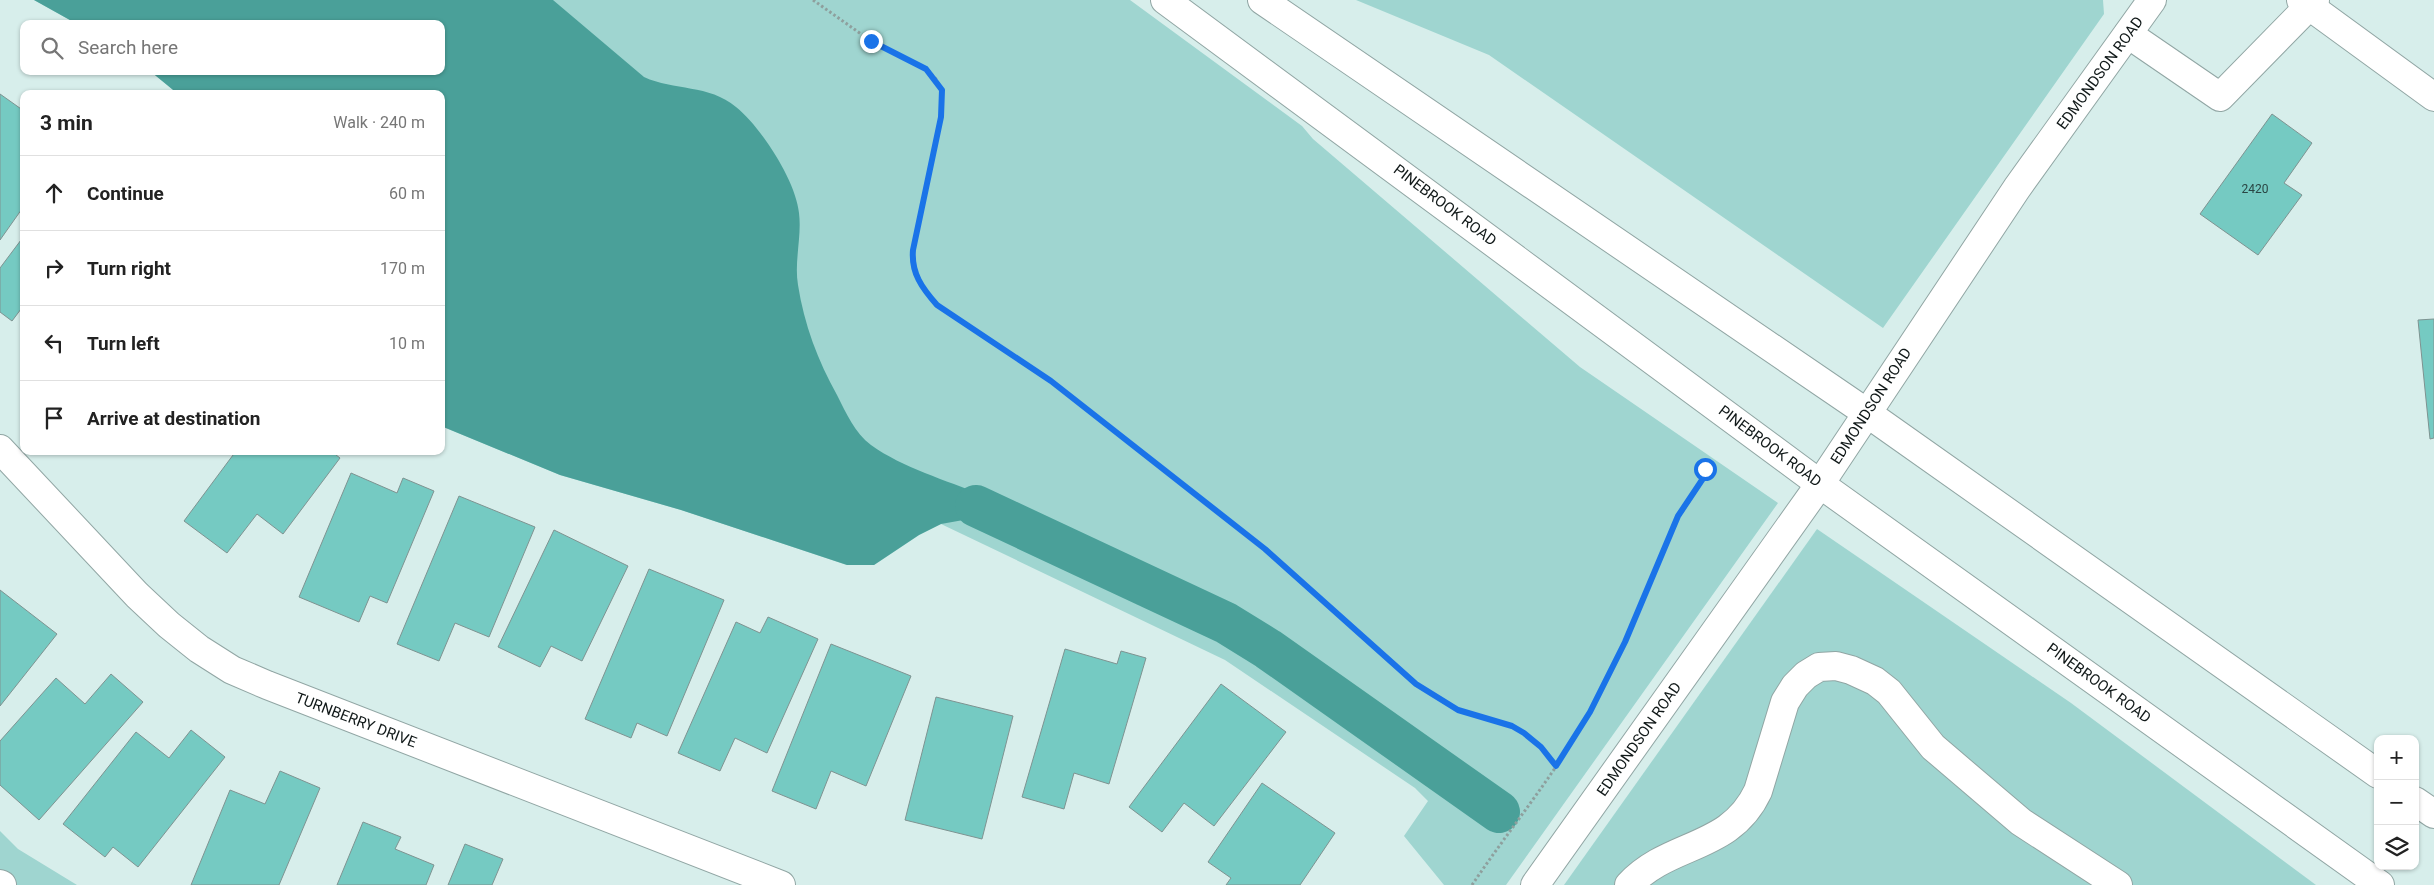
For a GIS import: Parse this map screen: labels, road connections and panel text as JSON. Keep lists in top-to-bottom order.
{
  "streets": {
    "street": ["EDMONDSON ROAD", "PINEBROOK ROAD", "TURNBERRY DRIVE"]
  },
  "crossings": [
    ["EDMONDSON ROAD", "PINEBROOK ROAD"]
  ],
  "house_numbers": ["2420"],
  "page": {
    "search": "Search here",
    "heading": ["3 min", "Walk · 240 m"],
    "list": [
      ["Continue", "60 m"],
      ["Turn right", "170 m"],
      ["Turn left", "10 m"],
      "Arrive at destination"
    ],
    "map_buttons": ["+", "−"]
  }
}
